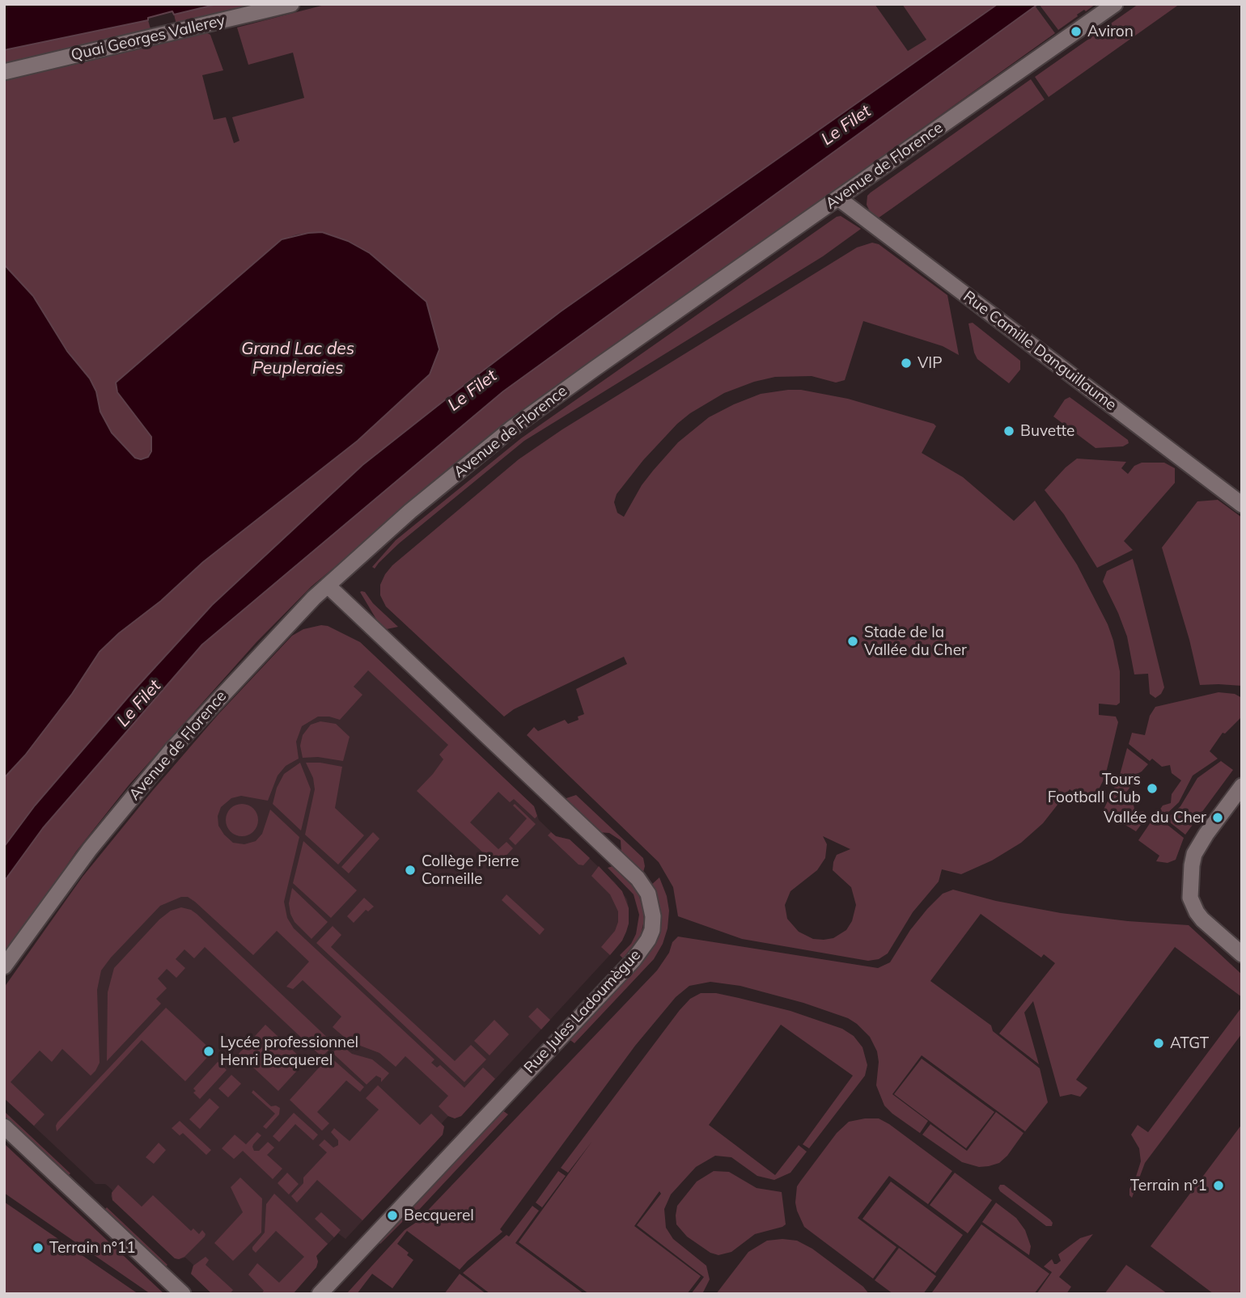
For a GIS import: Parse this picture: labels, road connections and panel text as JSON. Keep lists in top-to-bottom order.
{
  "streets": {
    "street": [
      "Quai Georges Vallerey",
      "Avenue de Florence",
      "Rue Camille Danguillaume",
      "Rue Jules Ladoumègue"
    ]
  },
  "crossings": [
    ["Avenue de Florence", "Rue Camille Danguillaume"],
    ["Avenue de Florence", "Rue Jules Ladoumègue"]
  ],
  "water": ["Le Filet", "Grand Lac des Peupleraies"],
  "places": [
    "Aviron",
    "VIP",
    "Buvette",
    "Stade de la Vallée du Cher",
    "Tours Football Club",
    "Vallée du Cher",
    "Collège Pierre Corneille",
    "ATGT",
    "Lycée professionnel Henri Becquerel",
    "Terrain n°1",
    "Becquerel",
    "Terrain n°11"
  ]
}
